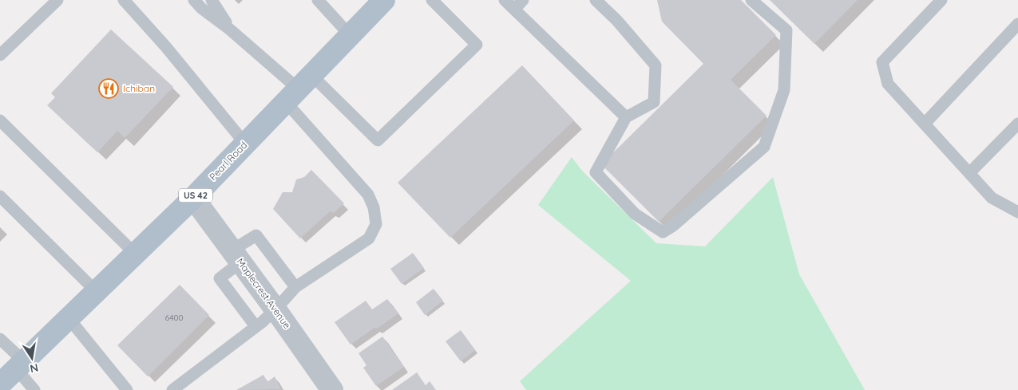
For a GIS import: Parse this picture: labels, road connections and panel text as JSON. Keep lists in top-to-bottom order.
{
  "streets": {
    "main road": ["Pearl Road", "US 42"],
    "street": ["Maplecrest Avenue"]
  },
  "crossings": [
    ["Pearl Road", "Maplecrest Avenue"]
  ],
  "places": {
    "restaurant": ["Ichiban"]
  },
  "house_numbers": ["6400"],
  "north": "bottom"
}
